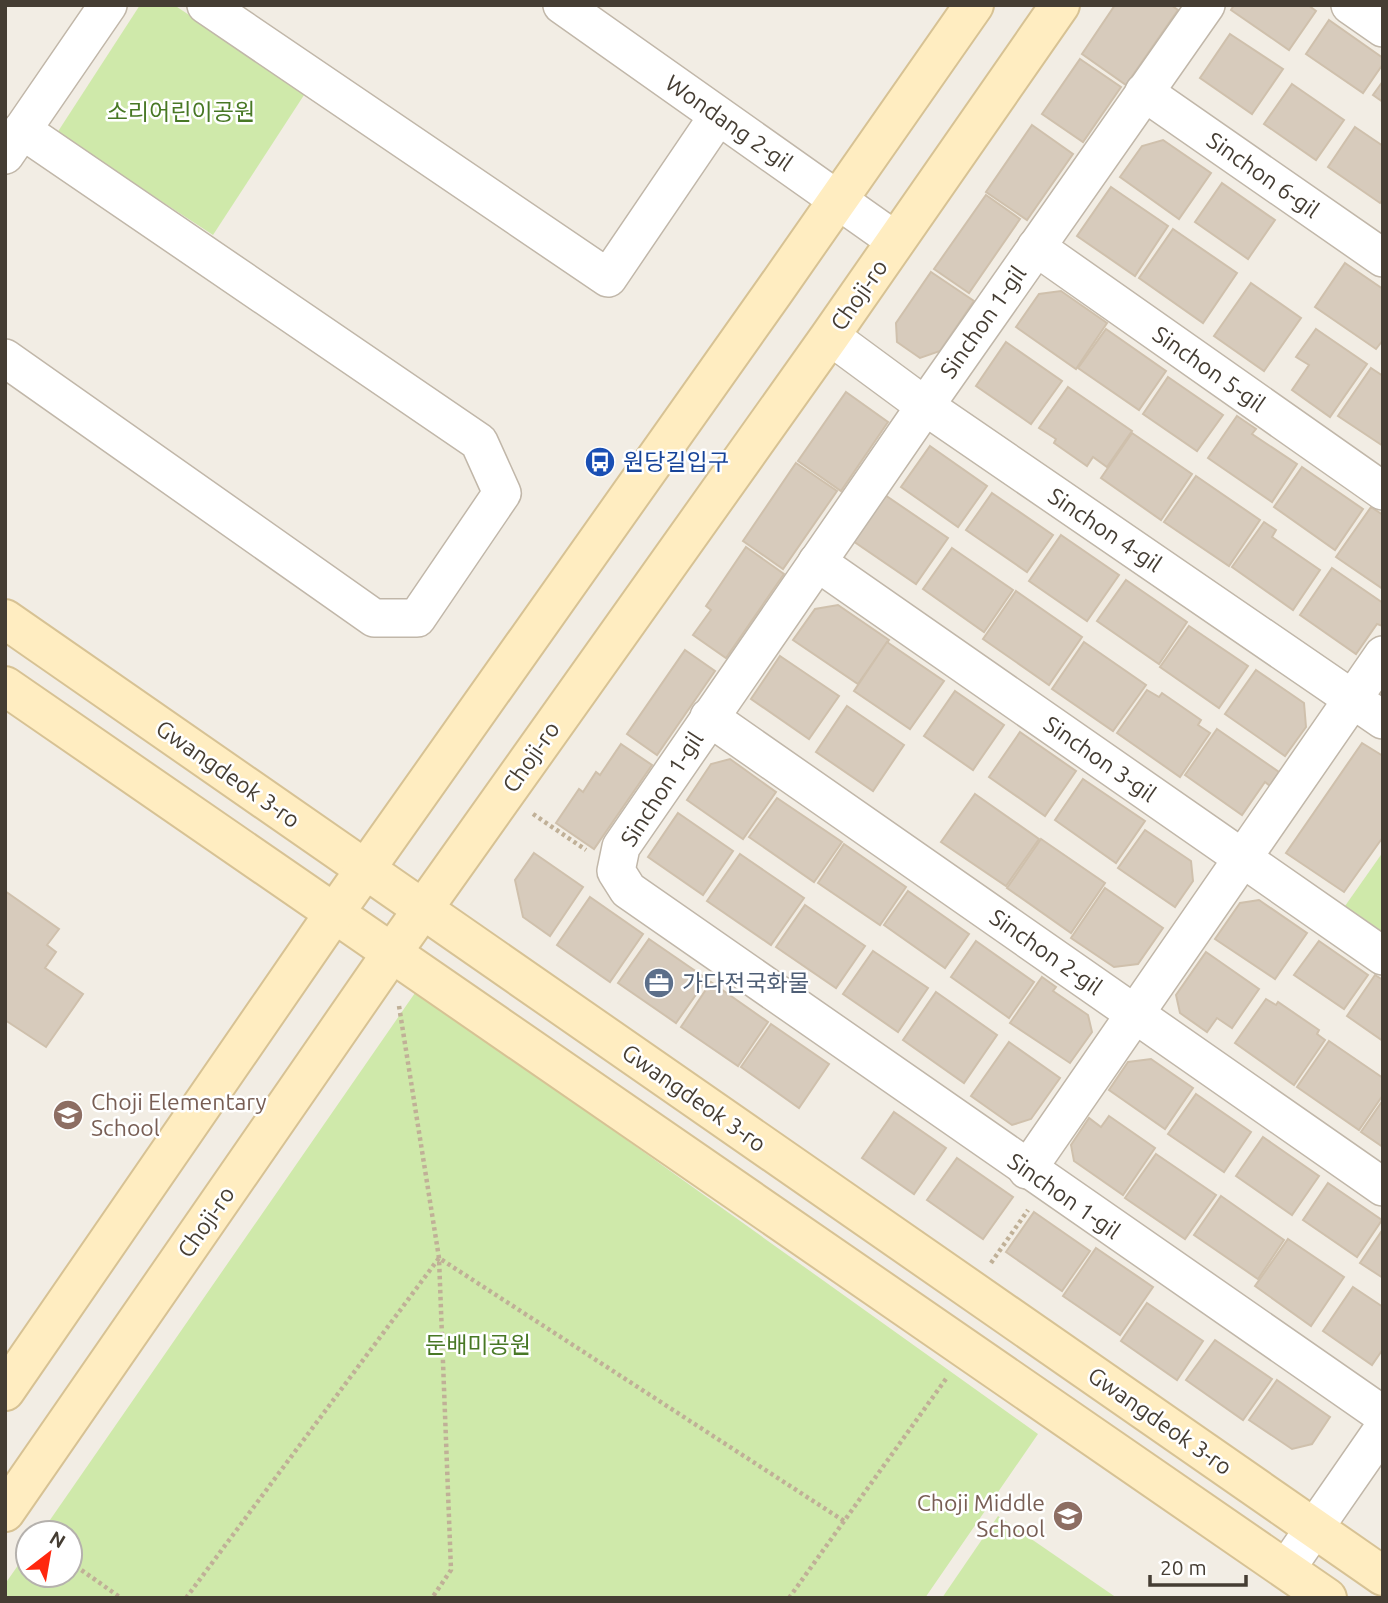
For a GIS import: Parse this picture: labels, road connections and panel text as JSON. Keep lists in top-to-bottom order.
{
  "streets": {
    "street": [
      "Wondang 2-gil",
      "Sinchon 6-gil",
      "Choji-ro",
      "Sinchon 1-gil",
      "Sinchon 5-gil",
      "Sinchon 4-gil",
      "Sinchon 3-gil",
      "Gwangdeok 3-ro",
      "Sinchon 2-gil"
    ]
  },
  "crossings": [
    ["Wondang 2-gil", "Choji-ro"],
    ["Sinchon 6-gil", "Sinchon 1-gil"],
    ["Choji-ro", "Sinchon 4-gil"],
    ["Choji-ro", "Gwangdeok 3-ro"],
    ["Sinchon 1-gil", "Sinchon 5-gil"],
    ["Sinchon 1-gil", "Sinchon 4-gil"],
    ["Sinchon 1-gil", "Sinchon 3-gil"],
    ["Sinchon 1-gil", "Sinchon 2-gil"]
  ],
  "parks": ["소리어린이공원", "둔배미공원"],
  "places": {
    "bus stop": ["원당길입구"],
    "office": ["가다전국화물"],
    "school or university": ["Choji Elementary School", "Choji Middle School"]
  },
  "scale_bar": "20 m",
  "north": "top right"
}
